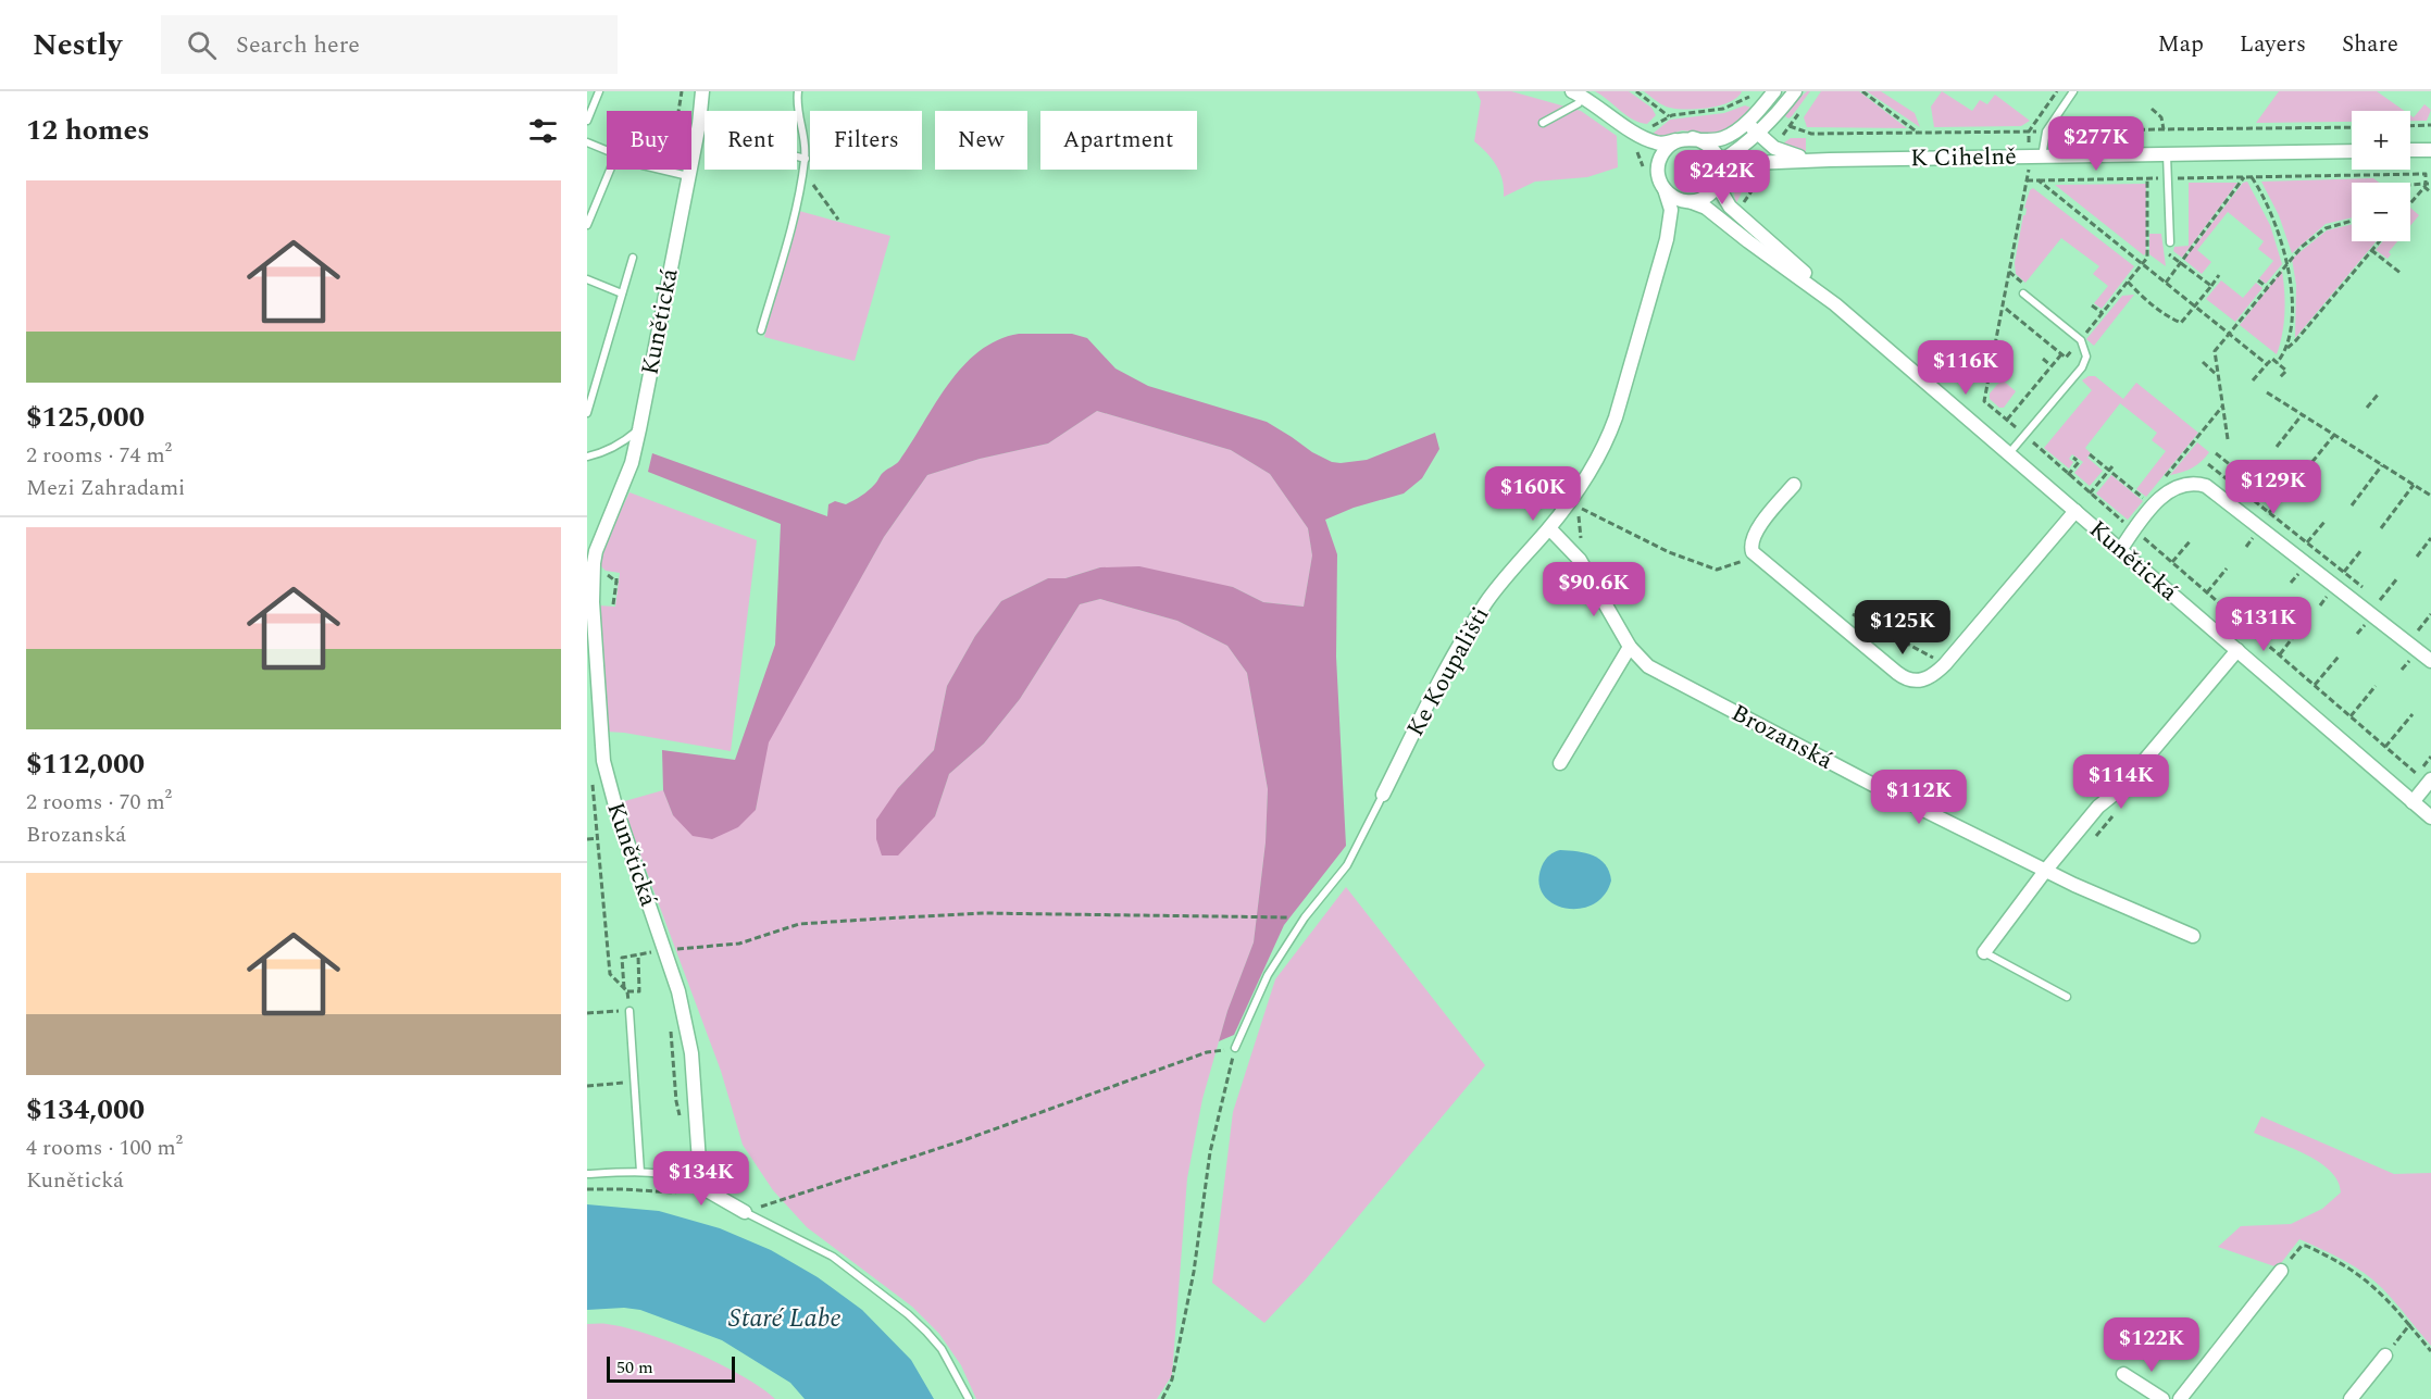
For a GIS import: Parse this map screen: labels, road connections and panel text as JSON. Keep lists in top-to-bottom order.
{
  "streets": {
    "street": [
      "K Cihelně",
      "Kunětická",
      "Ke Koupališti",
      "Brozanská"
    ]
  },
  "crossings": [
    ["K Cihelně", "Kunětická"],
    ["K Cihelně", "Ke Koupališti"],
    ["Kunětická", "Ke Koupališti"],
    ["Ke Koupališti", "Brozanská"]
  ],
  "water": ["Staré Labe"],
  "scale_bar": "50 m",
  "page": {
    "header": "Nestly",
    "search": "Search here",
    "nav": ["Map", "Layers", "Share"],
    "heading": "12 homes",
    "map_buttons": ["+", "−"],
    "chip": [
      "Buy",
      "Rent",
      "Filters",
      "New",
      "Apartment"
    ],
    "price": [
      "$277K",
      "$242K",
      "$116K",
      "$129K",
      "$160K",
      "$90.6K",
      "$131K",
      "$125K",
      "$114K",
      "$112K",
      "$134K",
      "$122K"
    ],
    "list": [
      {
        "name": "$125,000",
        "note": "2 rooms · 74 m² · Mezi Zahradami"
      },
      {
        "name": "$112,000",
        "note": "2 rooms · 70 m² · Brozanská"
      },
      {
        "name": "$134,000",
        "note": "4 rooms · 100 m² · Kunětická"
      }
    ],
    "scale": "50 m"
  }
}
